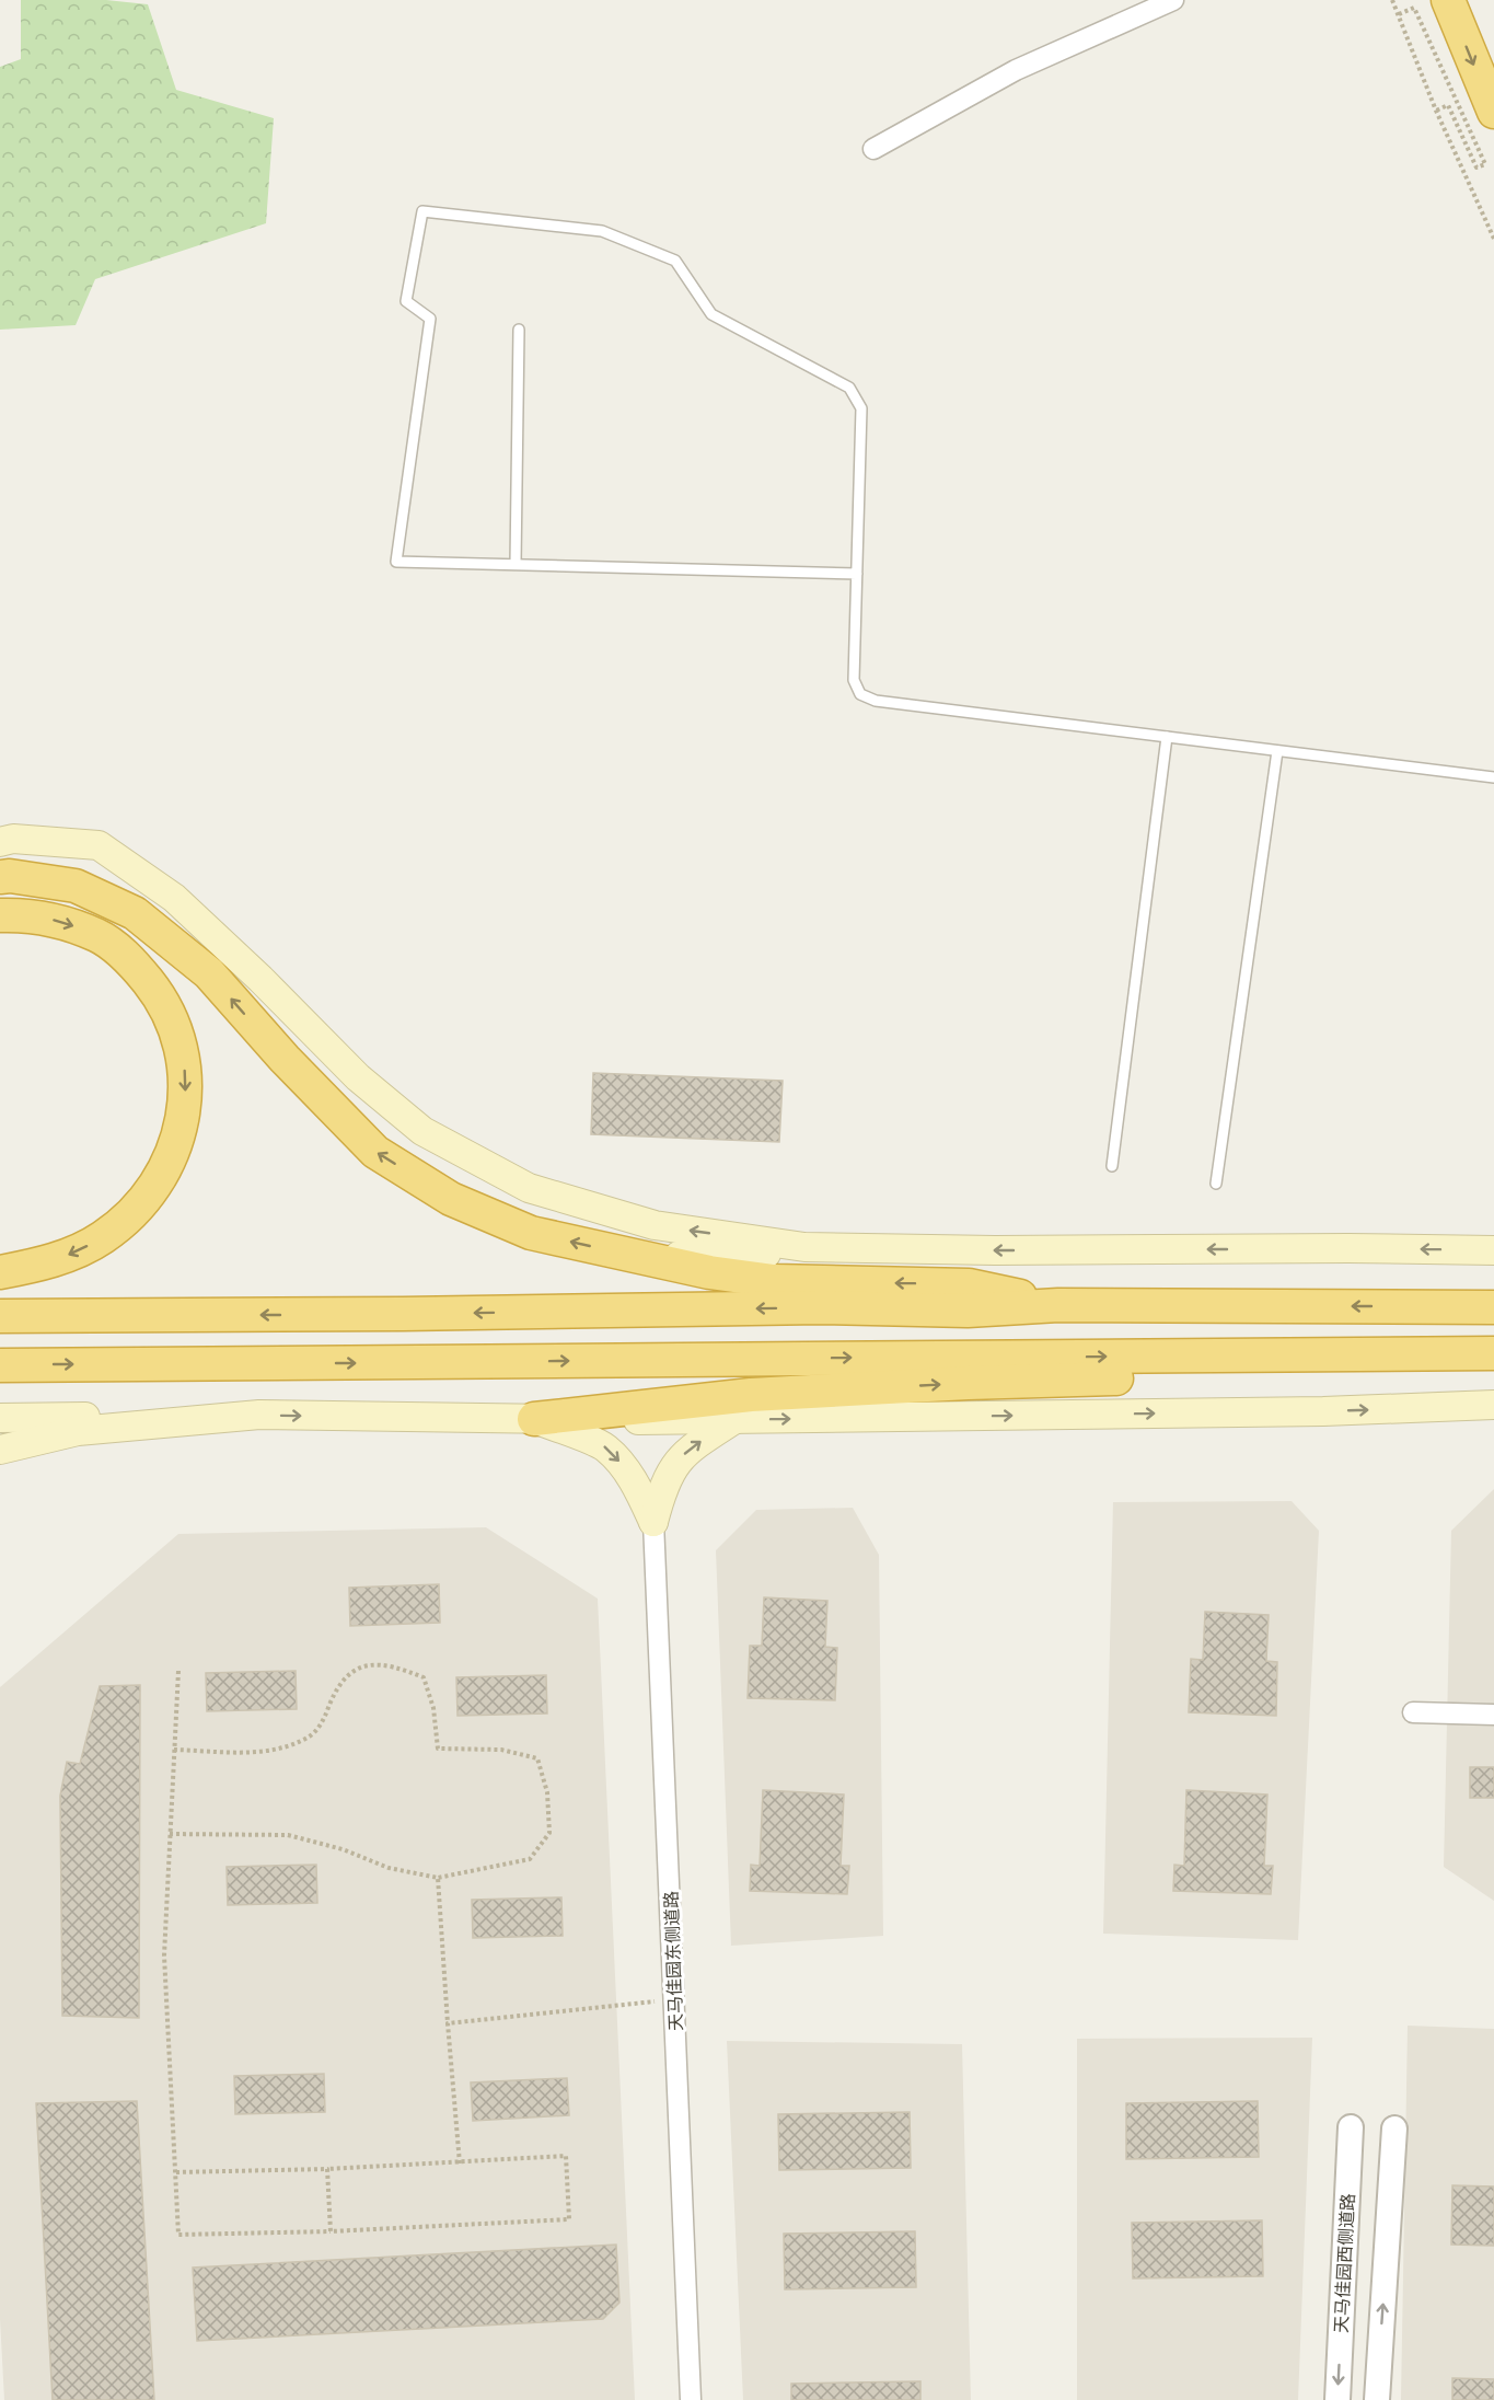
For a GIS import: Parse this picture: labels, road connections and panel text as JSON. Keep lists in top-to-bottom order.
{
  "streets": {
    "street": ["天马佳园东侧道路", "天马佳园西侧道路"]
  }
}
